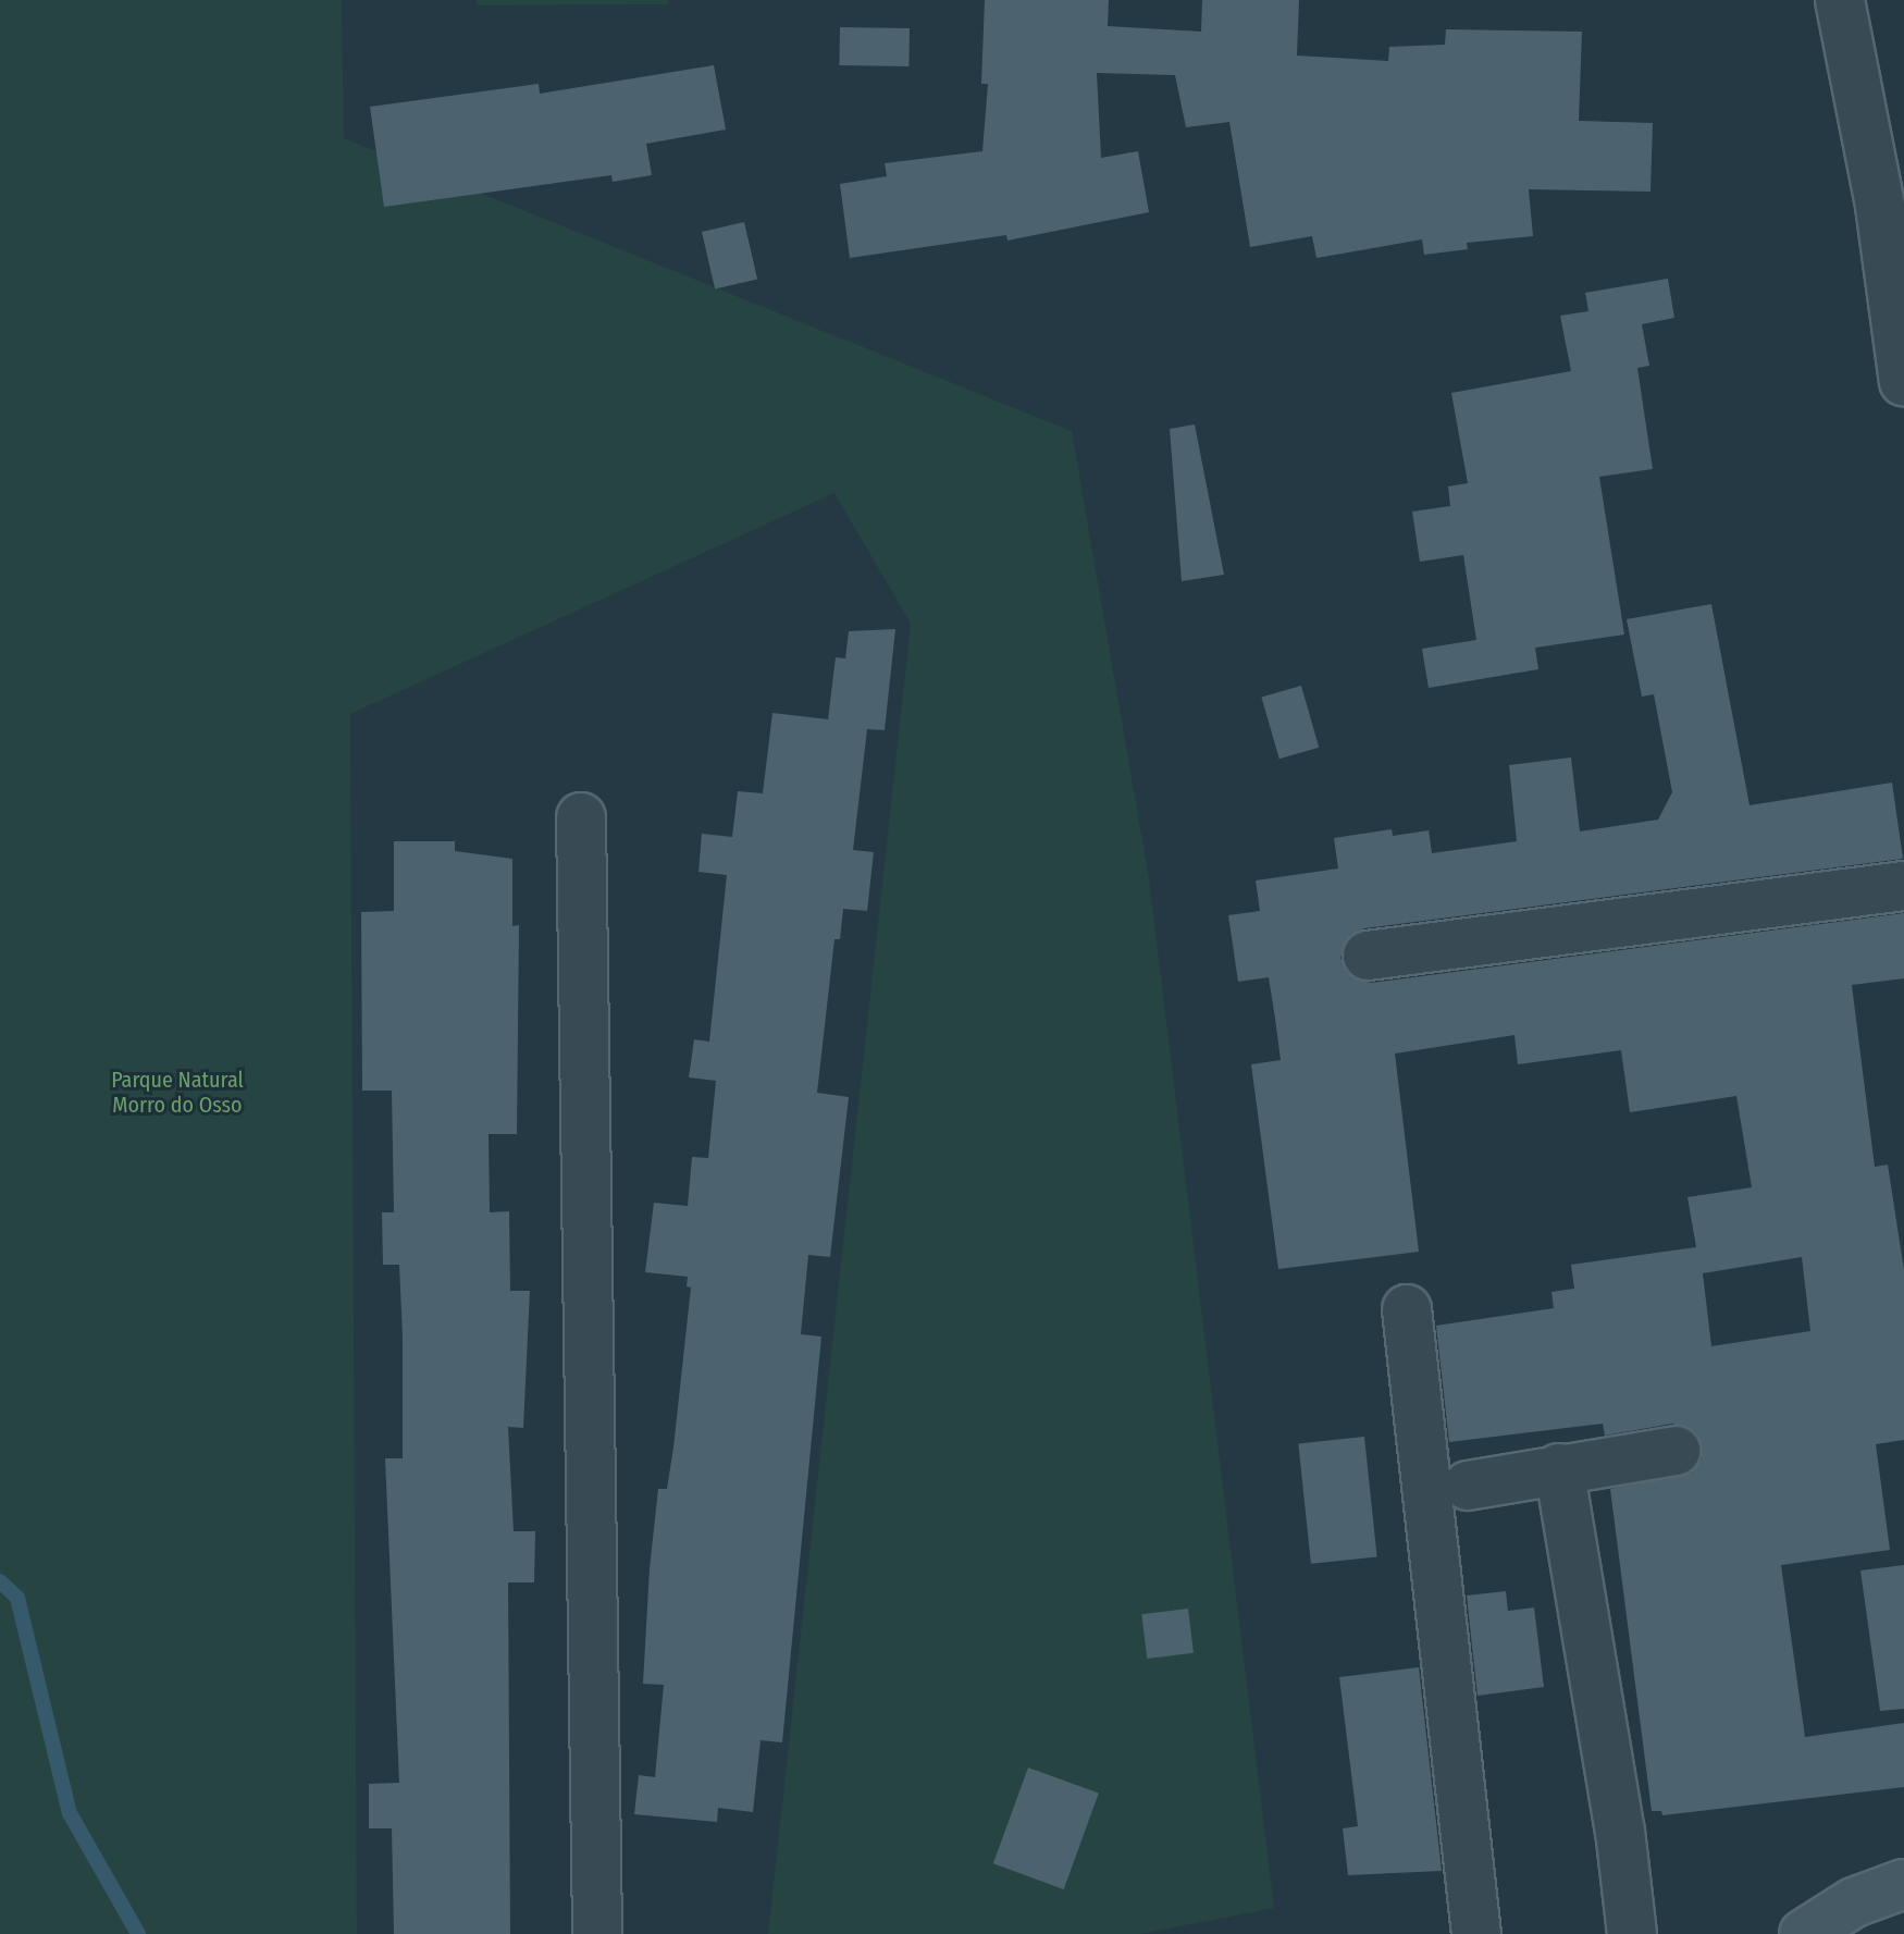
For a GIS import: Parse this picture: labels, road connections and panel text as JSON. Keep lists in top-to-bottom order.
{
  "parks": ["Parque Natural Morro do Osso"]
}
